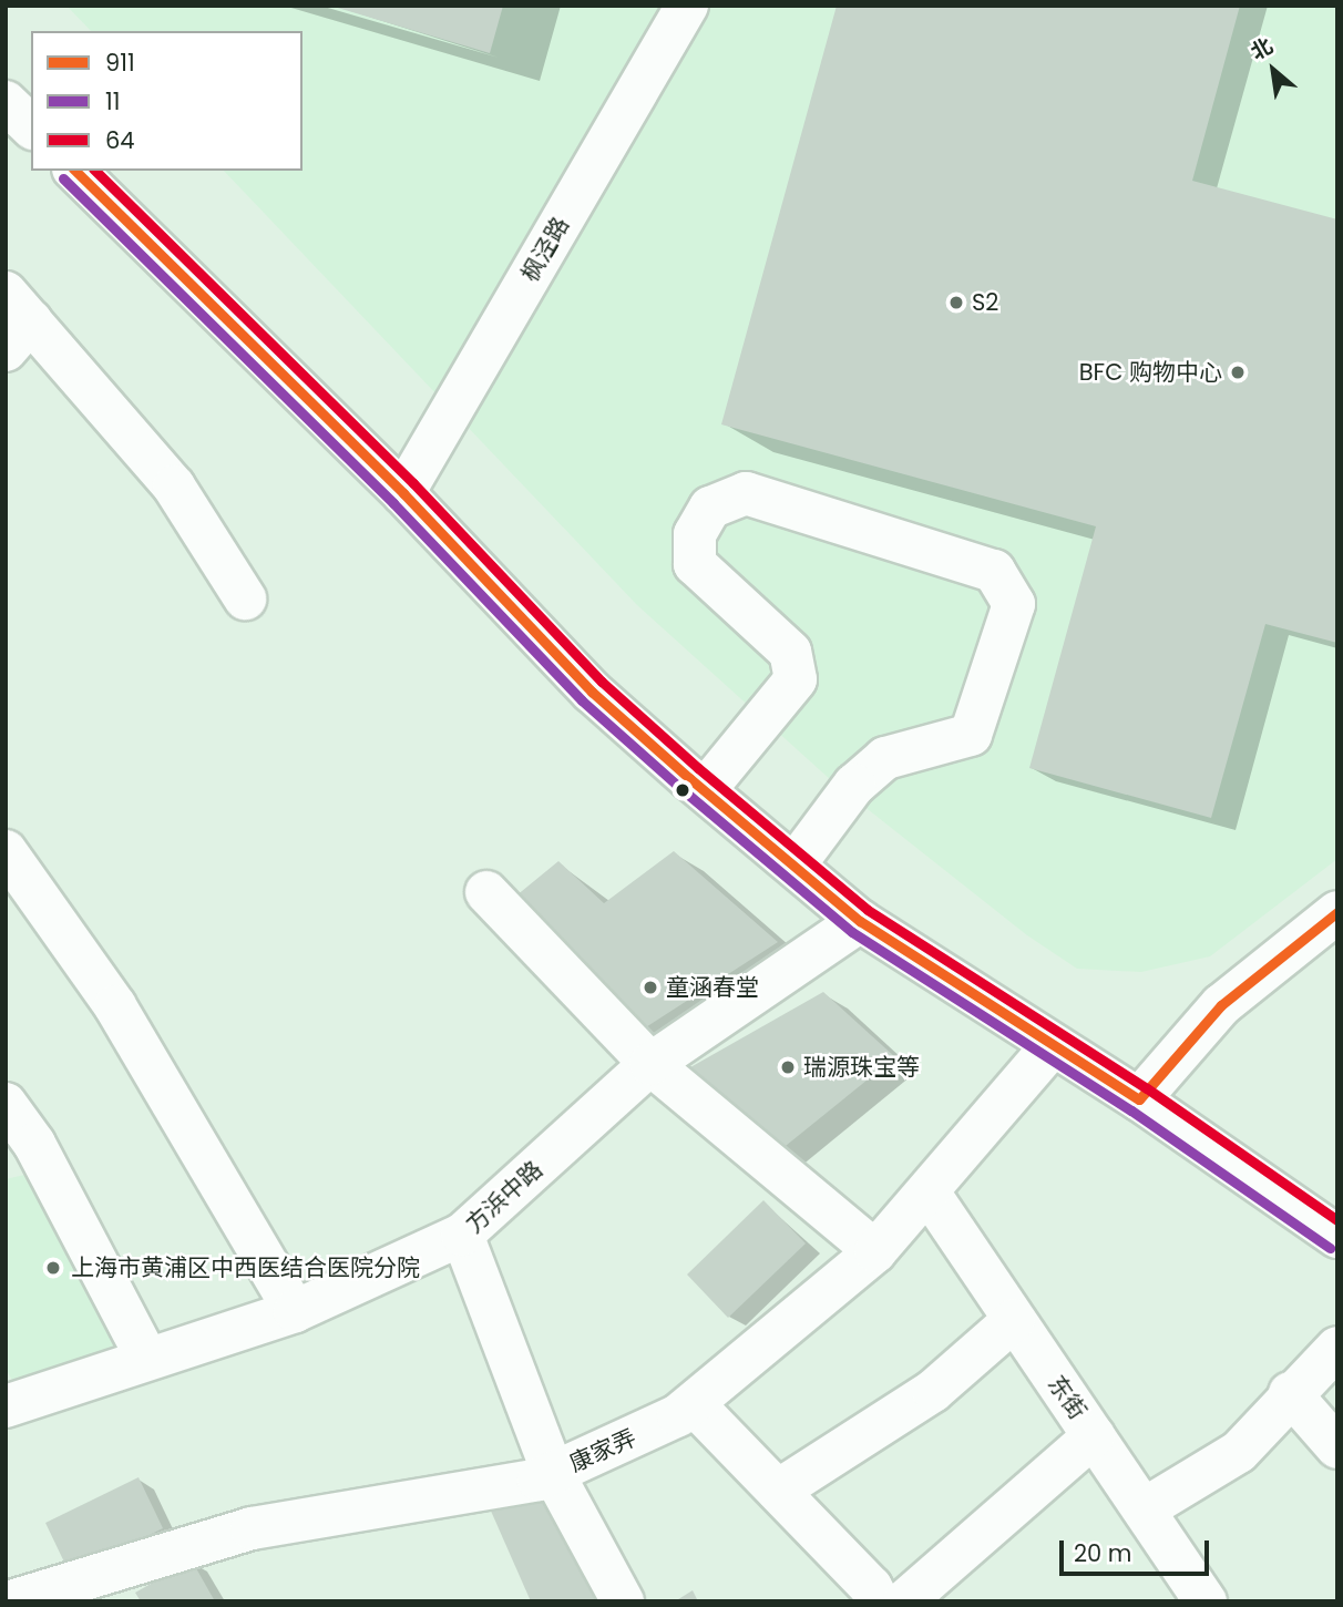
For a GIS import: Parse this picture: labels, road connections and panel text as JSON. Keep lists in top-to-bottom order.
{
  "streets": {
    "street": [
      "枫泾路",
      "方浜中路",
      "东街",
      "康家弄"
    ]
  },
  "crossings": [
    ["东街", "康家弄"]
  ],
  "places": [
    "S2",
    "BFC 购物中心",
    "童涵春堂",
    "瑞源珠宝等",
    "上海市黄浦区中西医结合医院分院"
  ],
  "lines": ["transit line 911", "transit line 64", "transit line 11"],
  "legend": ["911", "11", "64"],
  "scale_bar": "20 m",
  "north": "top left"
}
